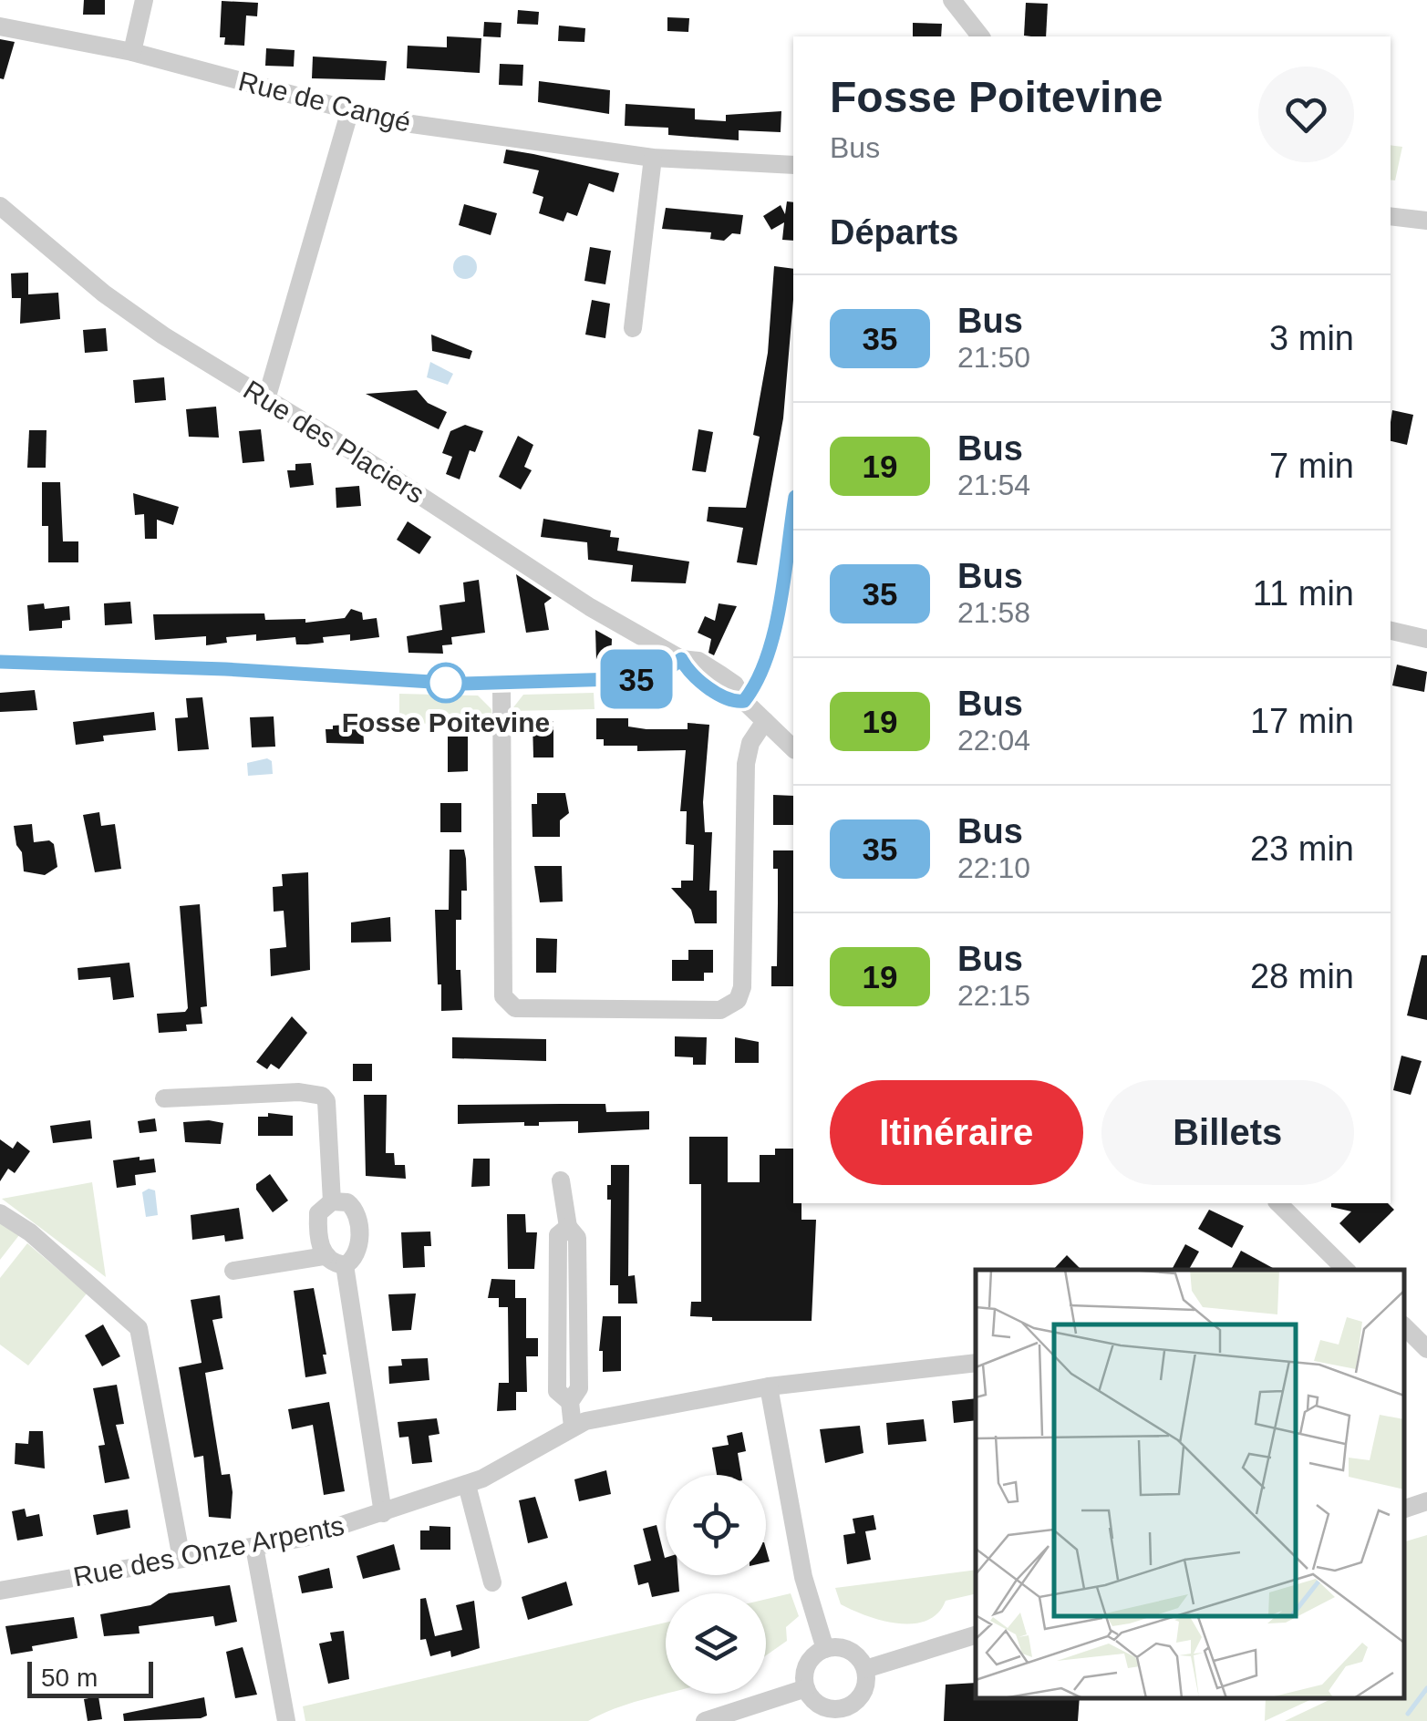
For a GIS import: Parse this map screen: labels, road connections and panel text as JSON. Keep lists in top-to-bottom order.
{
  "streets": {
    "street": ["Rue de Cangé", "Rue des Placiers", "Rue des Onze Arpents"]
  },
  "places": ["Fosse Poitevine"],
  "lines": ["bus line 35"],
  "scale_bar": "50 m",
  "page": {
    "on_map": "35",
    "heading": [
      ["Fosse Poitevine", "Bus"],
      "Départs"
    ],
    "list": [
      {
        "mark": "35",
        "name": "Bus",
        "note": "21:50",
        "value": "3 min"
      },
      {
        "mark": "19",
        "name": "Bus",
        "note": "21:54",
        "value": "7 min"
      },
      {
        "mark": "35",
        "name": "Bus",
        "note": "21:58",
        "value": "11 min"
      },
      {
        "mark": "19",
        "name": "Bus",
        "note": "22:04",
        "value": "17 min"
      },
      {
        "mark": "35",
        "name": "Bus",
        "note": "22:10",
        "value": "23 min"
      },
      {
        "mark": "19",
        "name": "Bus",
        "note": "22:15",
        "value": "28 min"
      }
    ],
    "buttons": ["Itinéraire", "Billets"],
    "scale": "50 m"
  }
}
